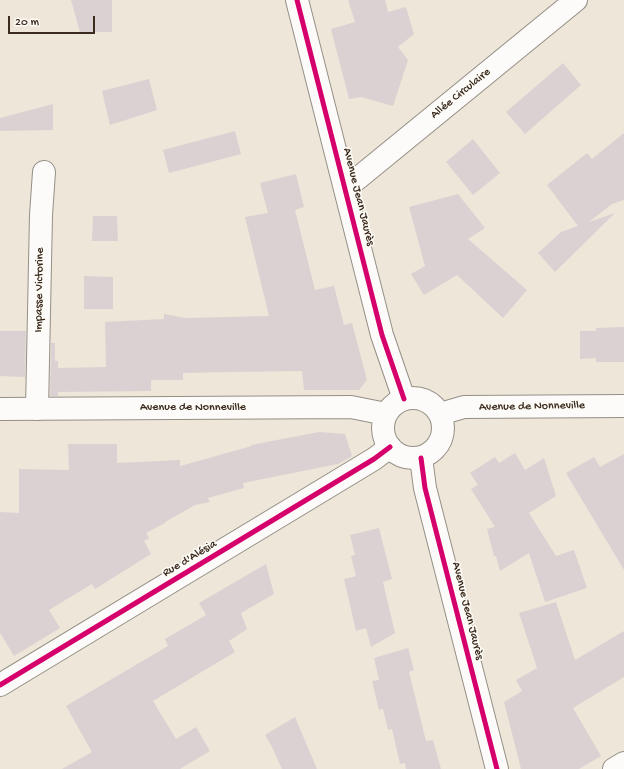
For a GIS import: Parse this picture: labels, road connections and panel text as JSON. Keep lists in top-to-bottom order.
{
  "streets": {
    "street": [
      "Allée Circulaire",
      "Avenue Jean Jaurès",
      "Impasse Victorine",
      "Avenue de Nonneville",
      "Rue d'Alésia"
    ]
  },
  "crossings": [
    ["Allée Circulaire", "Avenue Jean Jaurès"],
    ["Avenue Jean Jaurès", "Avenue de Nonneville"],
    ["Avenue Jean Jaurès", "Rue d'Alésia"],
    ["Impasse Victorine", "Avenue de Nonneville"],
    ["Avenue de Nonneville", "Rue d'Alésia"]
  ],
  "scale_bar": "20 m"
}
